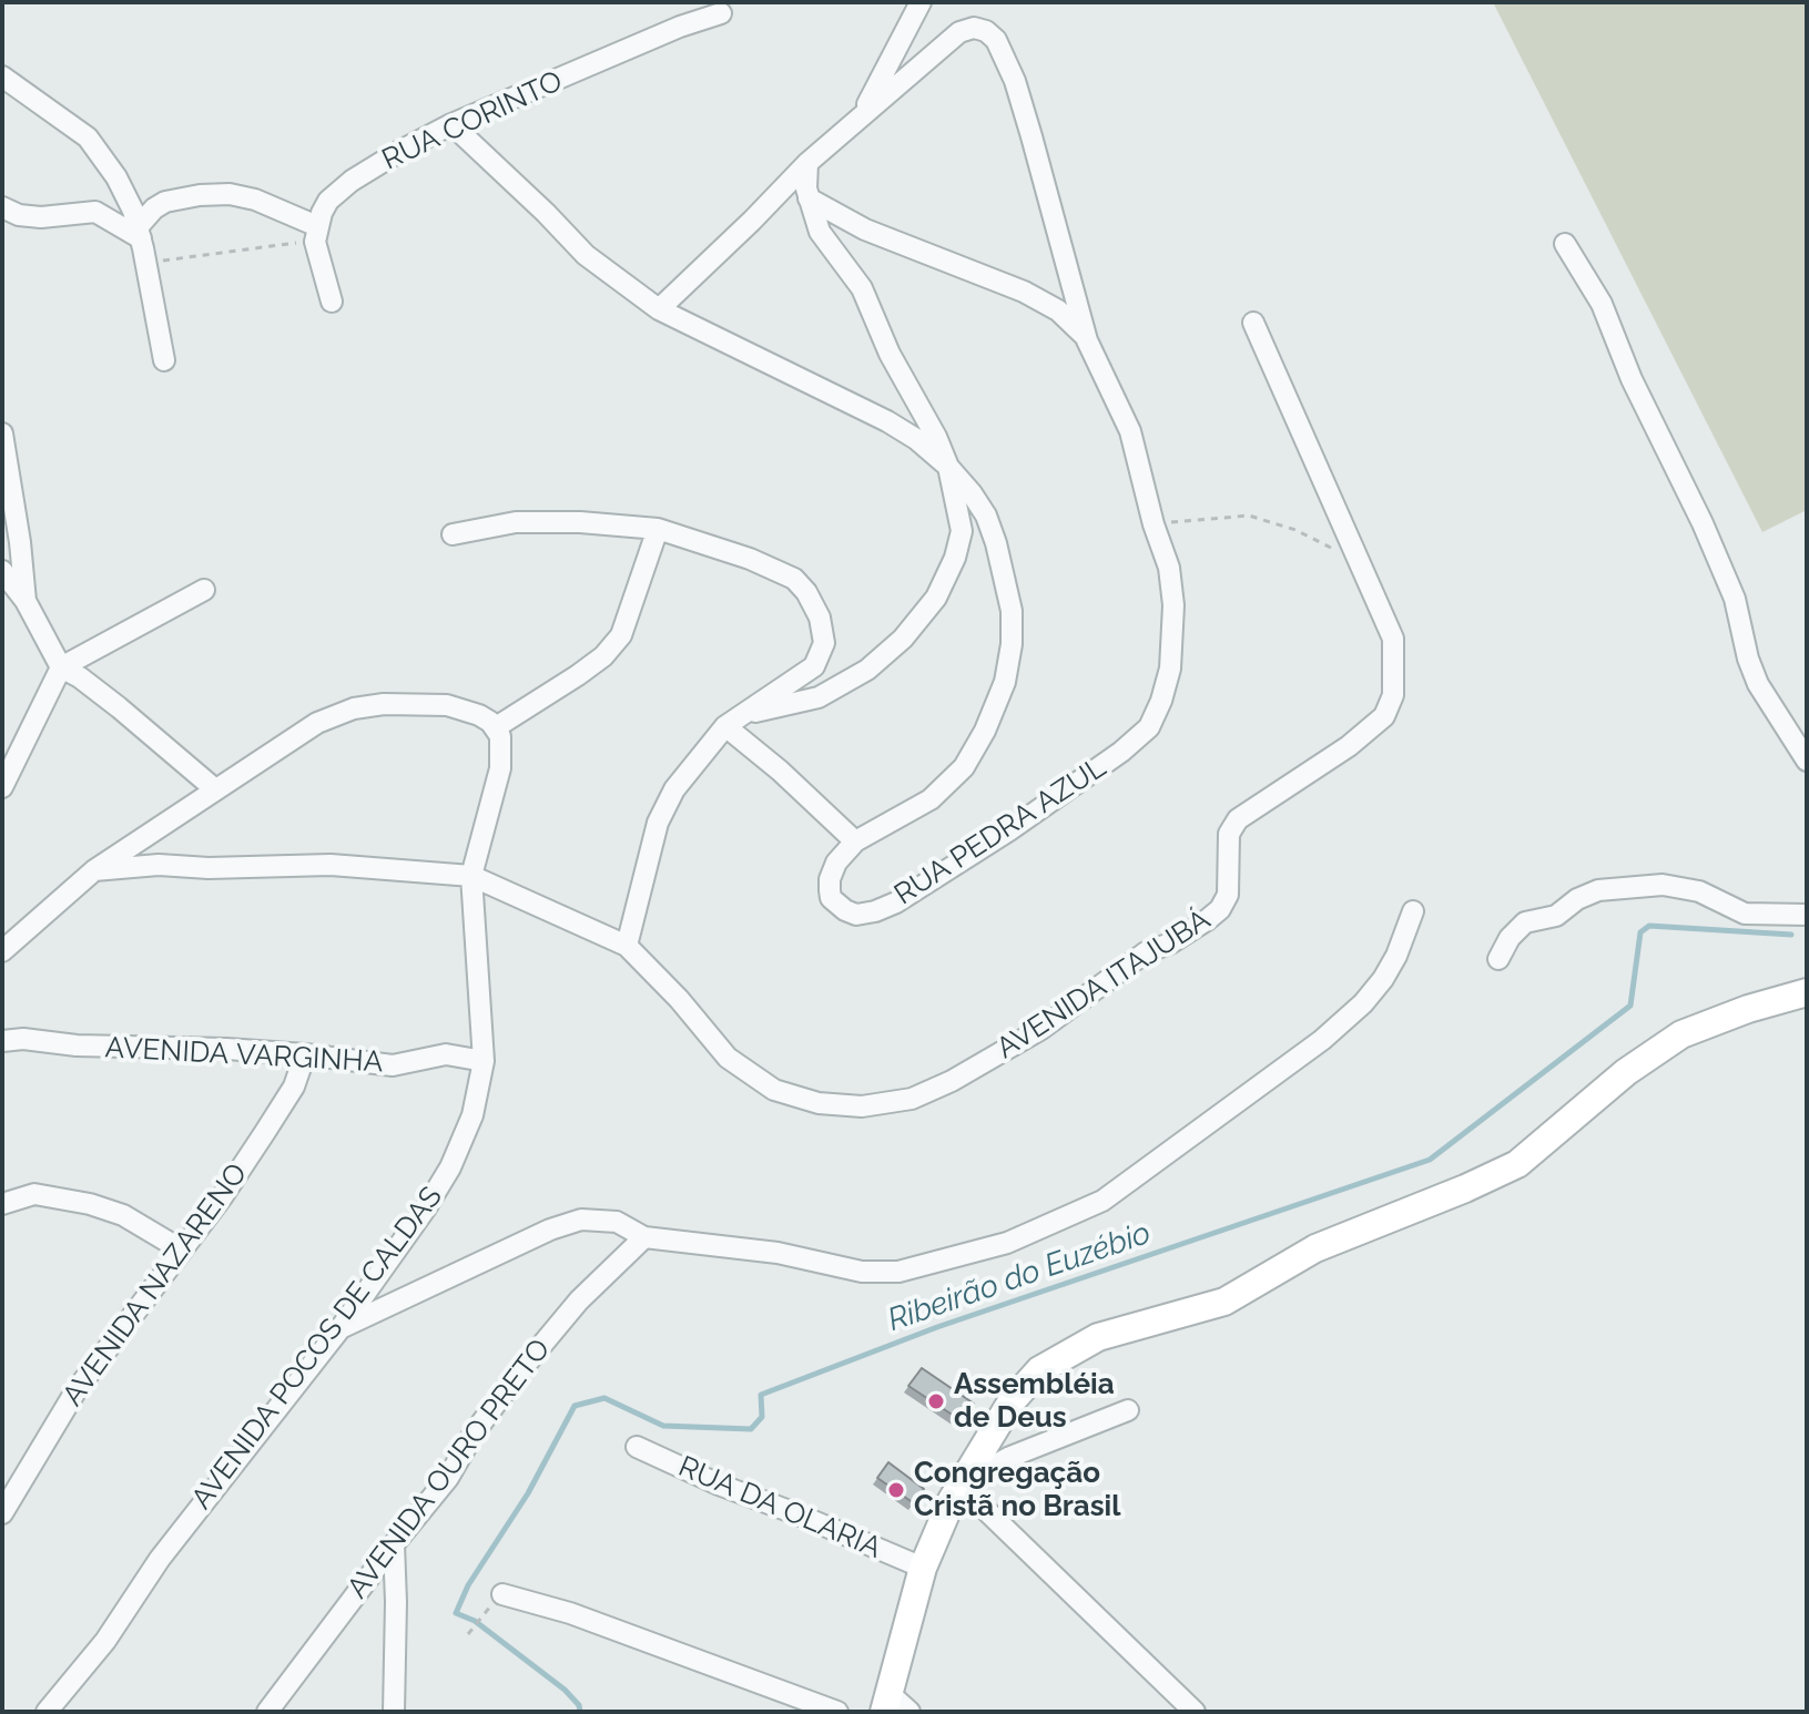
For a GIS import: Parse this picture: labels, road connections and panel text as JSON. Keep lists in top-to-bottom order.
{
  "streets": {
    "street": [
      "RUA CORINTO",
      "RUA PEDRA AZUL",
      "AVENIDA ITAJUBÁ",
      "AVENIDA VARGINHA",
      "AVENIDA NAZARENO",
      "AVENIDA POCOS DE CALDAS",
      "AVENIDA OURO PRETO",
      "RUA DA OLARIA"
    ]
  },
  "crossings": [
    ["RUA CORINTO", "RUA PEDRA AZUL"],
    ["AVENIDA VARGINHA", "AVENIDA NAZARENO"],
    ["AVENIDA VARGINHA", "AVENIDA POCOS DE CALDAS"]
  ],
  "water": ["Ribeirão do Euzébio"],
  "places": ["Assembléia de Deus", "Congregação Cristã no Brasil"]
}
